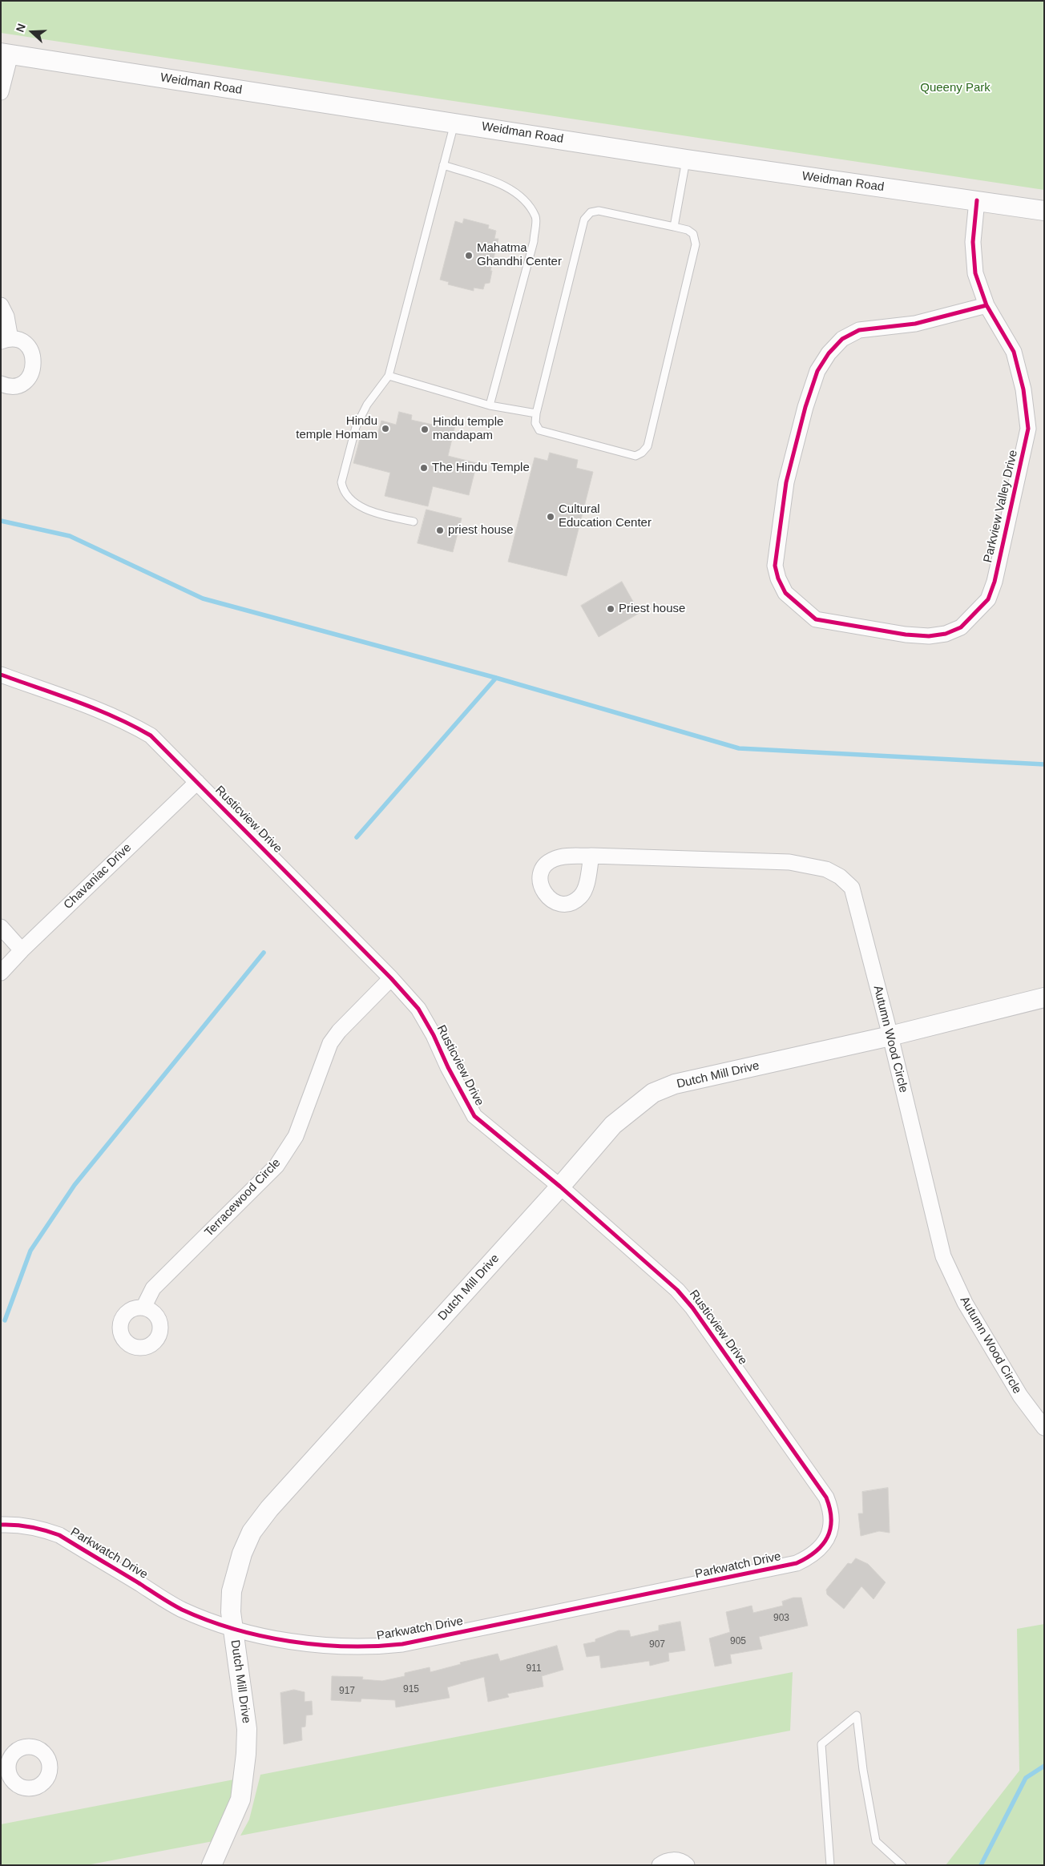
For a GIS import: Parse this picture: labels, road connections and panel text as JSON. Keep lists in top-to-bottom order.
{
  "streets": {
    "street": [
      "Weidman Road",
      "Parkview Valley Drive",
      "Rusticview Drive",
      "Chavaniac Drive",
      "Autumn Wood Circle",
      "Dutch Mill Drive",
      "Terracewood Circle",
      "Parkwatch Drive"
    ]
  },
  "crossings": [
    ["Weidman Road", "Parkview Valley Drive"],
    ["Rusticview Drive", "Chavaniac Drive"],
    ["Rusticview Drive", "Dutch Mill Drive"],
    ["Rusticview Drive", "Terracewood Circle"],
    ["Rusticview Drive", "Parkwatch Drive"],
    ["Autumn Wood Circle", "Dutch Mill Drive"],
    ["Dutch Mill Drive", "Parkwatch Drive"]
  ],
  "parks": ["Queeny Park"],
  "places": [
    "Mahatma Ghandhi Center",
    "Hindu temple Homam",
    "Hindu temple mandapam",
    "The Hindu Temple",
    "Cultural Education Center",
    "priest house",
    "Priest house"
  ],
  "house_numbers": [
    "903",
    "905",
    "907",
    "911",
    "915",
    "917"
  ],
  "north": "left"
}
